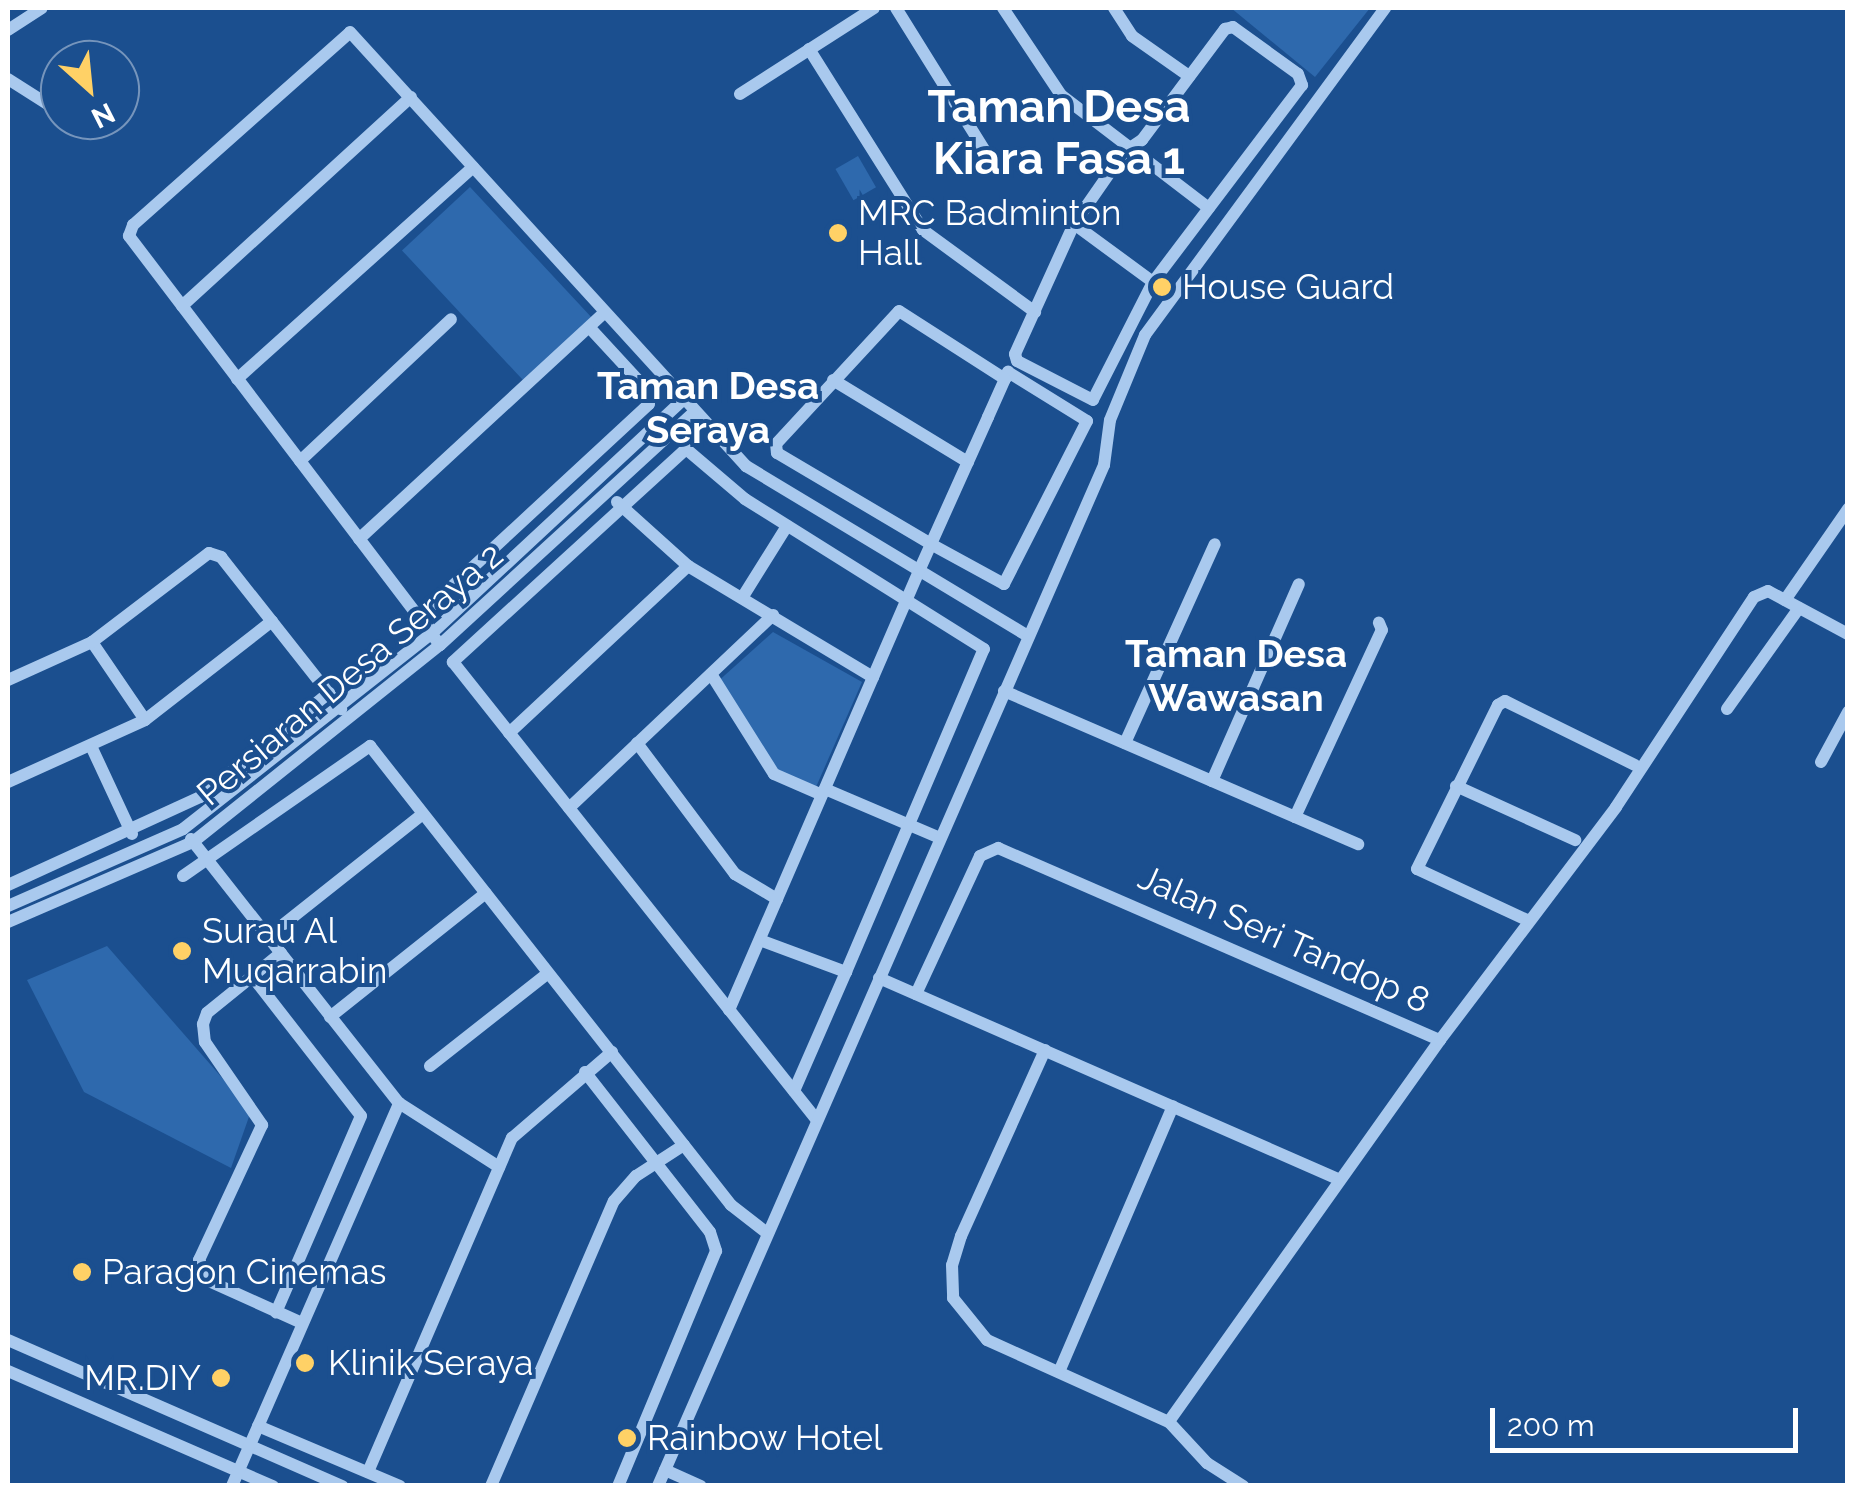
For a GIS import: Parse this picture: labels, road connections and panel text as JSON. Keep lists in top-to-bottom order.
{
  "streets": {
    "street": ["Persiaran Desa Seraya 2", "Jalan Seri Tandop 8"]
  },
  "districts": ["Taman Desa Kiara Fasa 1", "Taman Desa Seraya", "Taman Desa Wawasan"],
  "places": [
    "MRC Badminton Hall",
    "House Guard",
    "Surau Al Muqarrabin",
    "Paragon Cinemas",
    "Klinik Seraya",
    "MR.DIY",
    "Rainbow Hotel"
  ],
  "scale_bar": "200 m",
  "north": "bottom right"
}
